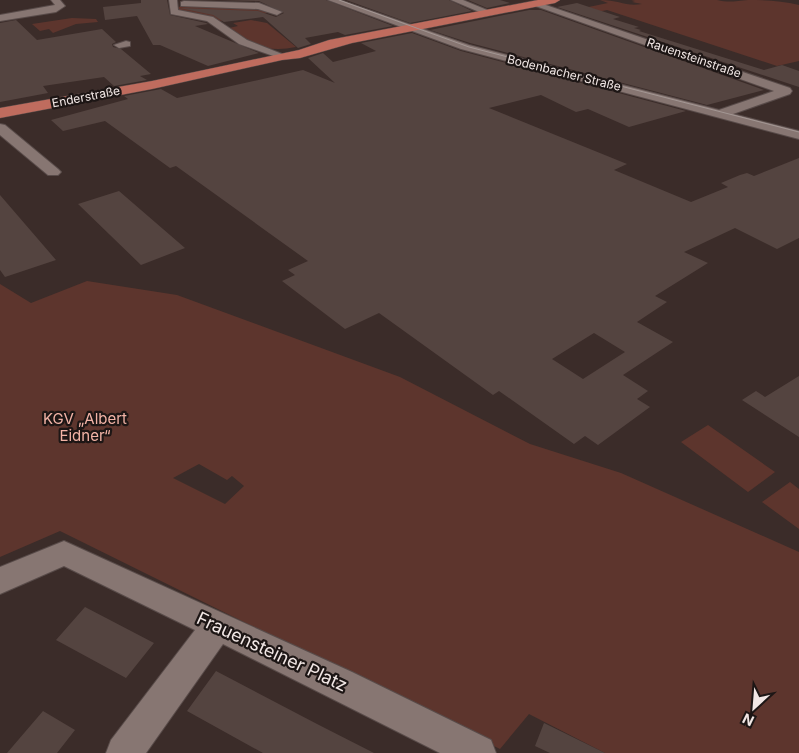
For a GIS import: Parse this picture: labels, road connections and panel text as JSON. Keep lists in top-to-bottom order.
{
  "streets": {
    "main road": ["Enderstraße"],
    "street": ["Rauensteinstraße", "Bodenbacher Straße", "Frauensteiner Platz"]
  },
  "crossings": [
    ["Rauensteinstraße", "Bodenbacher Straße"],
    ["Rauensteinstraße", "Enderstraße"],
    ["Bodenbacher Straße", "Enderstraße"]
  ],
  "parks": ["KGV „Albert Eidner“"],
  "north": "bottom left"
}
